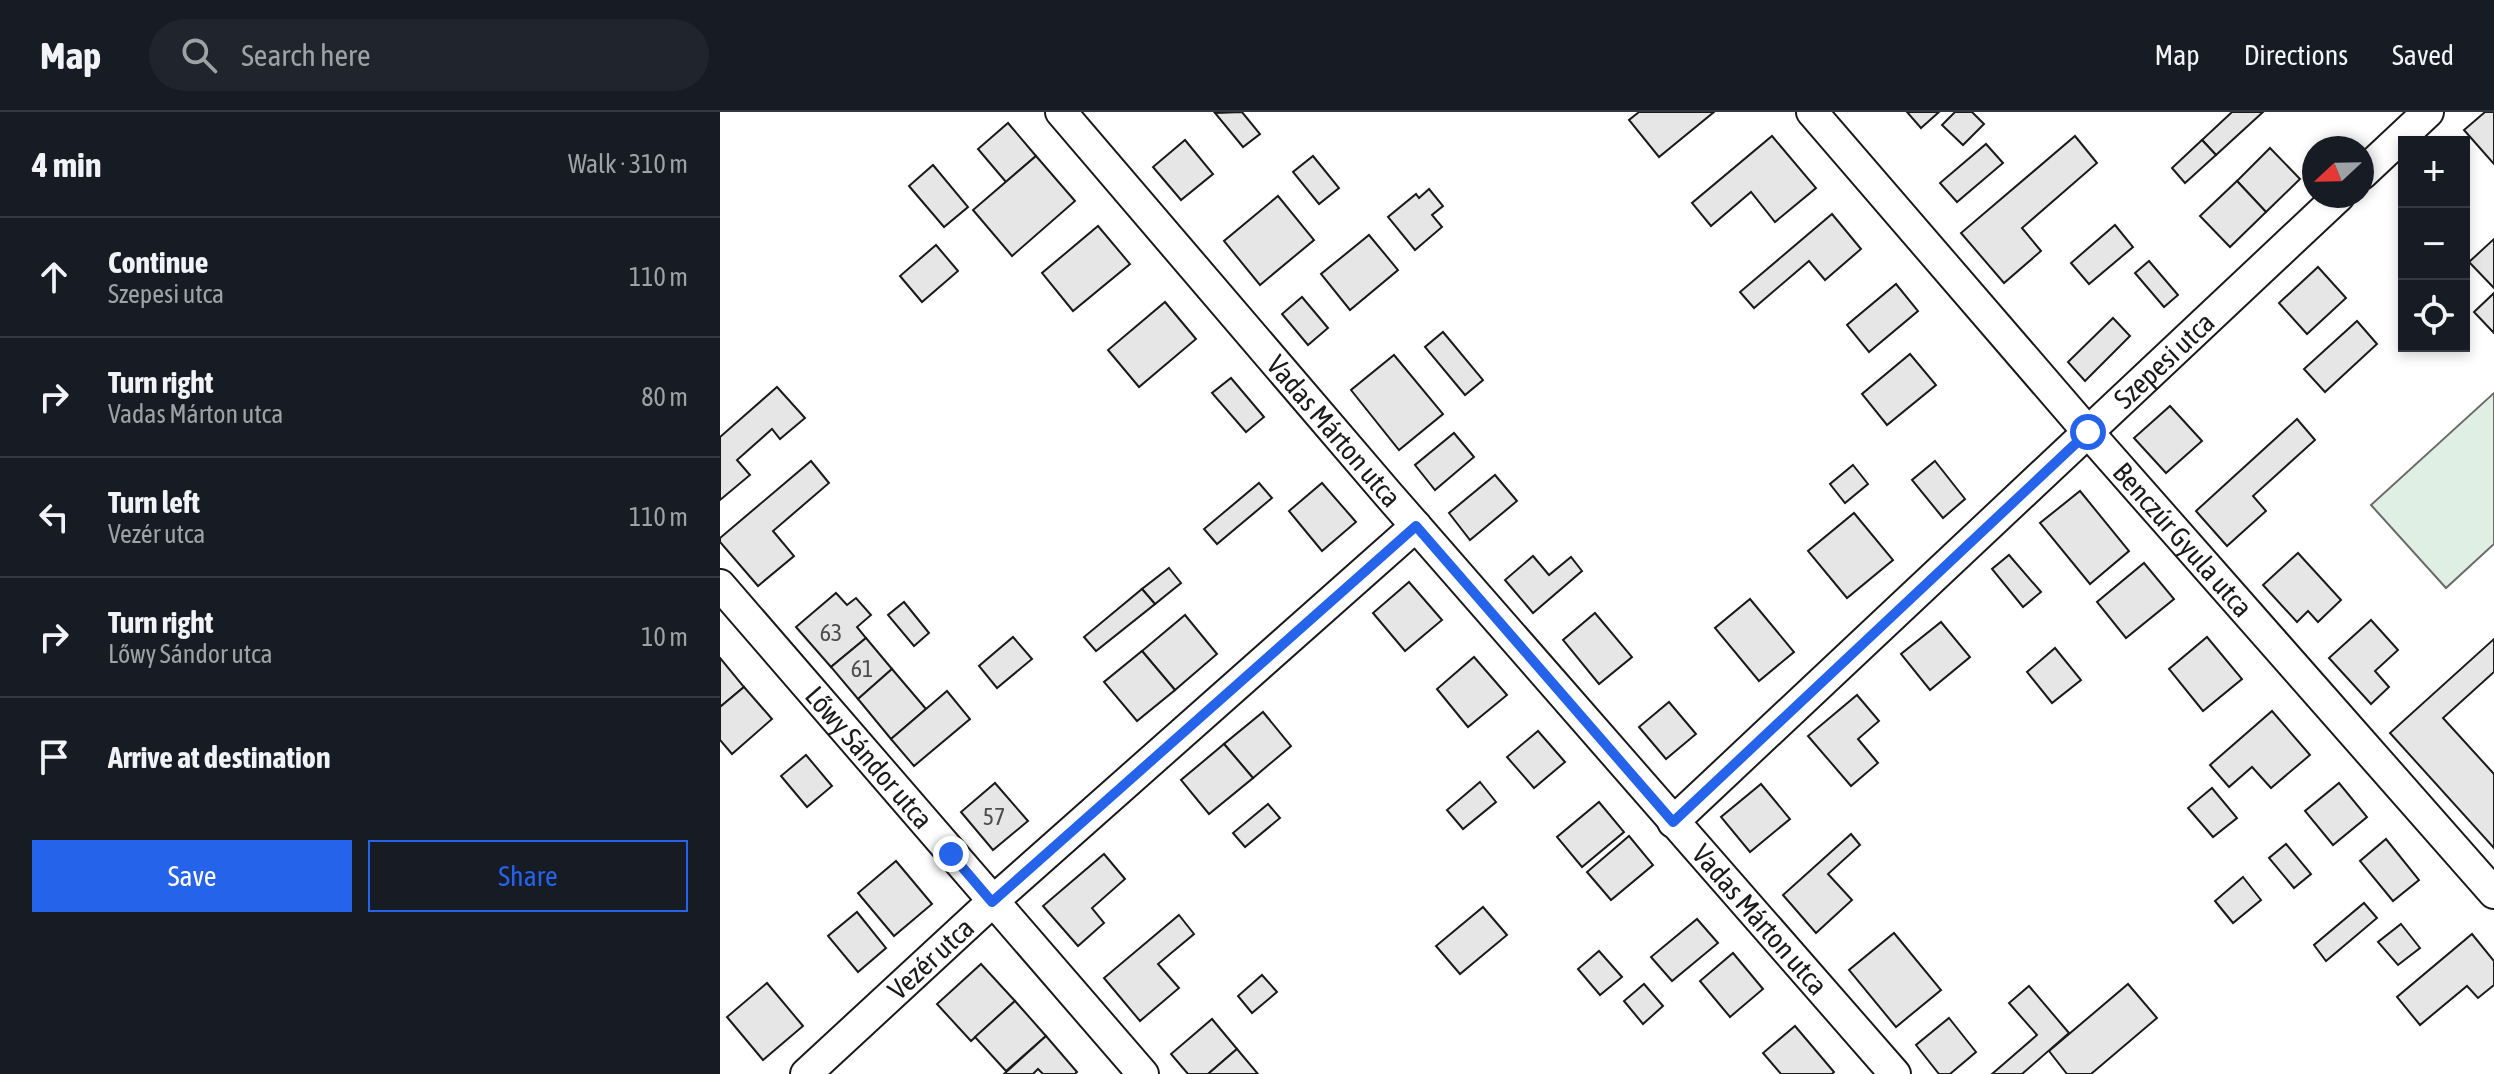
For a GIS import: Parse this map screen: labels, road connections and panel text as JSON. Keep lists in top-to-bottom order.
{
  "streets": {
    "street": [
      "Szepesi utca",
      "Vadas Márton utca",
      "Benczúr Gyula utca",
      "Lőwy Sándor utca",
      "Vezér utca"
    ]
  },
  "crossings": [
    ["Szepesi utca", "Vadas Márton utca"],
    ["Szepesi utca", "Benczúr Gyula utca"],
    ["Vadas Márton utca", "Vezér utca"],
    ["Lőwy Sándor utca", "Vezér utca"]
  ],
  "house_numbers": ["63", "61", "57"],
  "north": "left",
  "page": {
    "header": "Map",
    "search": "Search here",
    "nav": ["Map", "Directions", "Saved"],
    "heading": ["4 min", "Walk · 310 m"],
    "map_buttons": ["+", "−"],
    "list": [
      ["Continue", "Szepesi utca", "110 m"],
      ["Turn right", "Vadas Márton utca", "80 m"],
      ["Turn left", "Vezér utca", "110 m"],
      ["Turn right", "Lőwy Sándor utca", "10 m"],
      "Arrive at destination"
    ],
    "buttons": ["Save", "Share"]
  }
}
